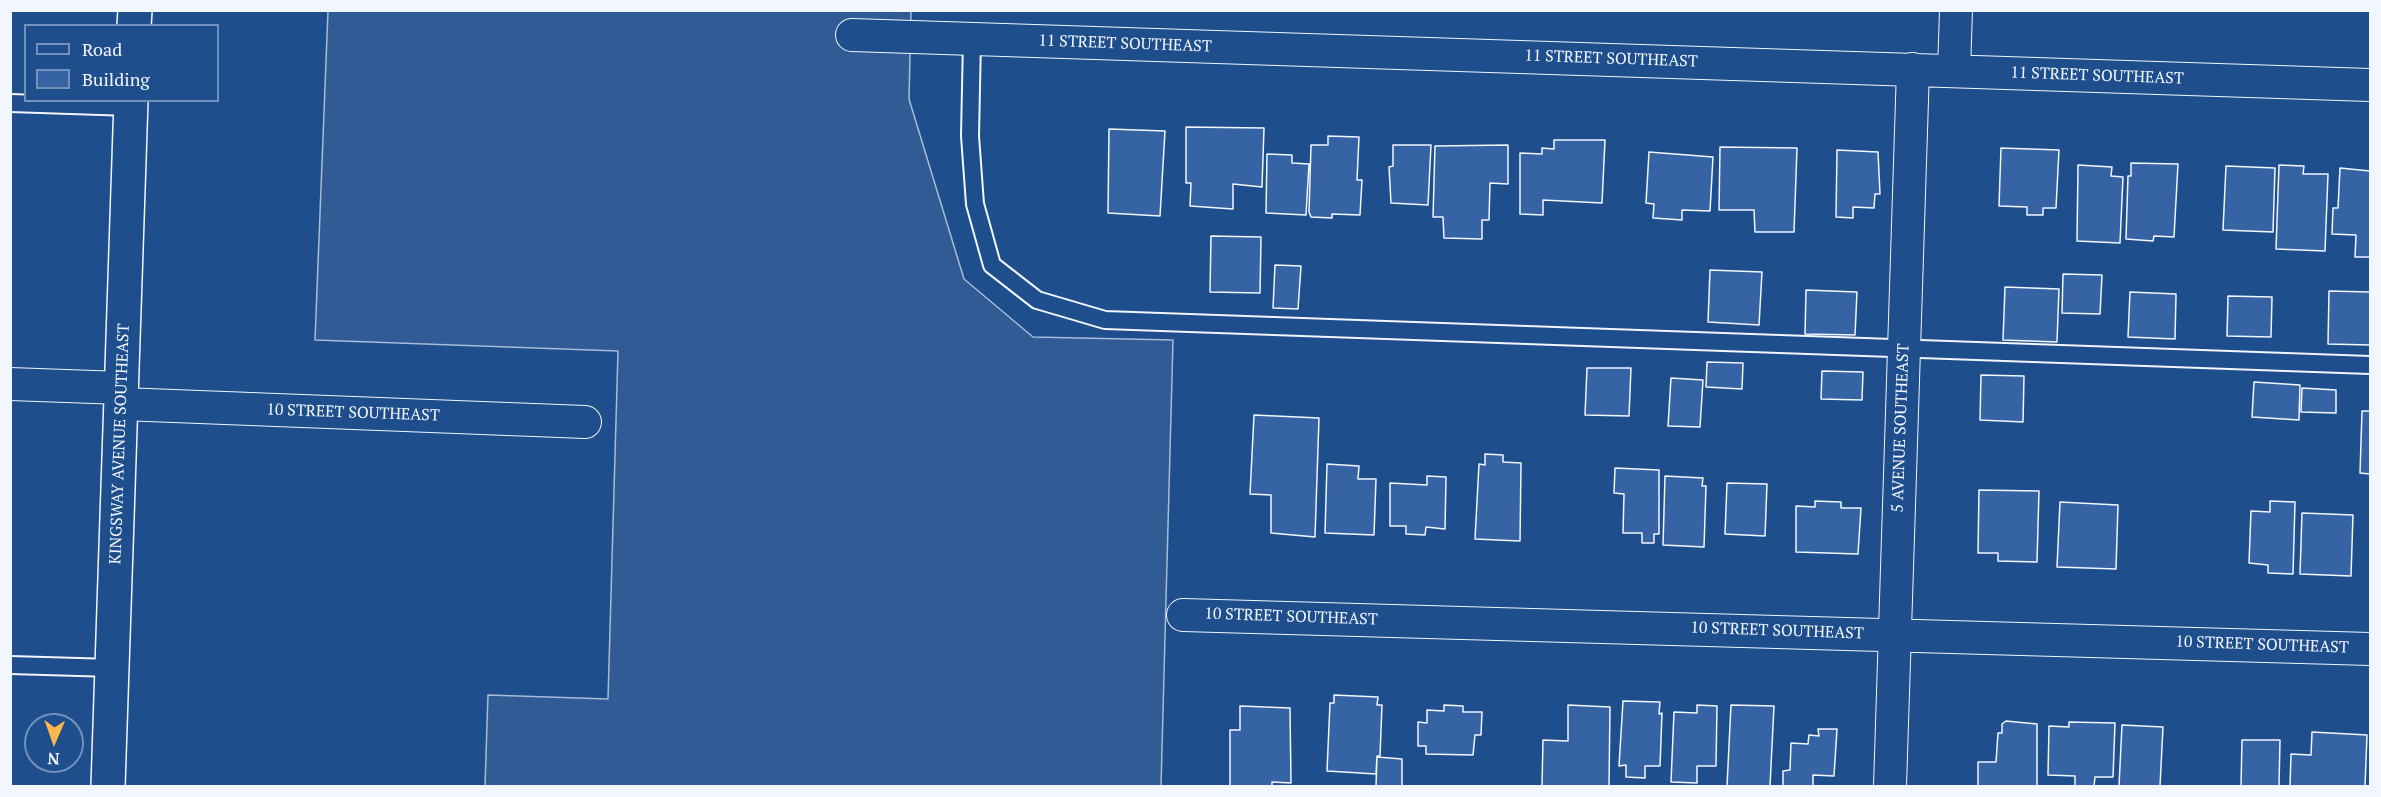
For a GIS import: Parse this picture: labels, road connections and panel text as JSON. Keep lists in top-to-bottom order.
{
  "streets": {
    "main road": ["KINGSWAY AVENUE SOUTHEAST"],
    "street": ["11 STREET SOUTHEAST", "10 STREET SOUTHEAST", "5 AVENUE SOUTHEAST"]
  },
  "crossings": [
    ["11 STREET SOUTHEAST", "5 AVENUE SOUTHEAST"],
    ["10 STREET SOUTHEAST", "5 AVENUE SOUTHEAST"],
    ["10 STREET SOUTHEAST", "KINGSWAY AVENUE SOUTHEAST"]
  ],
  "legend": ["Road", "Building"],
  "north": "bottom"
}
